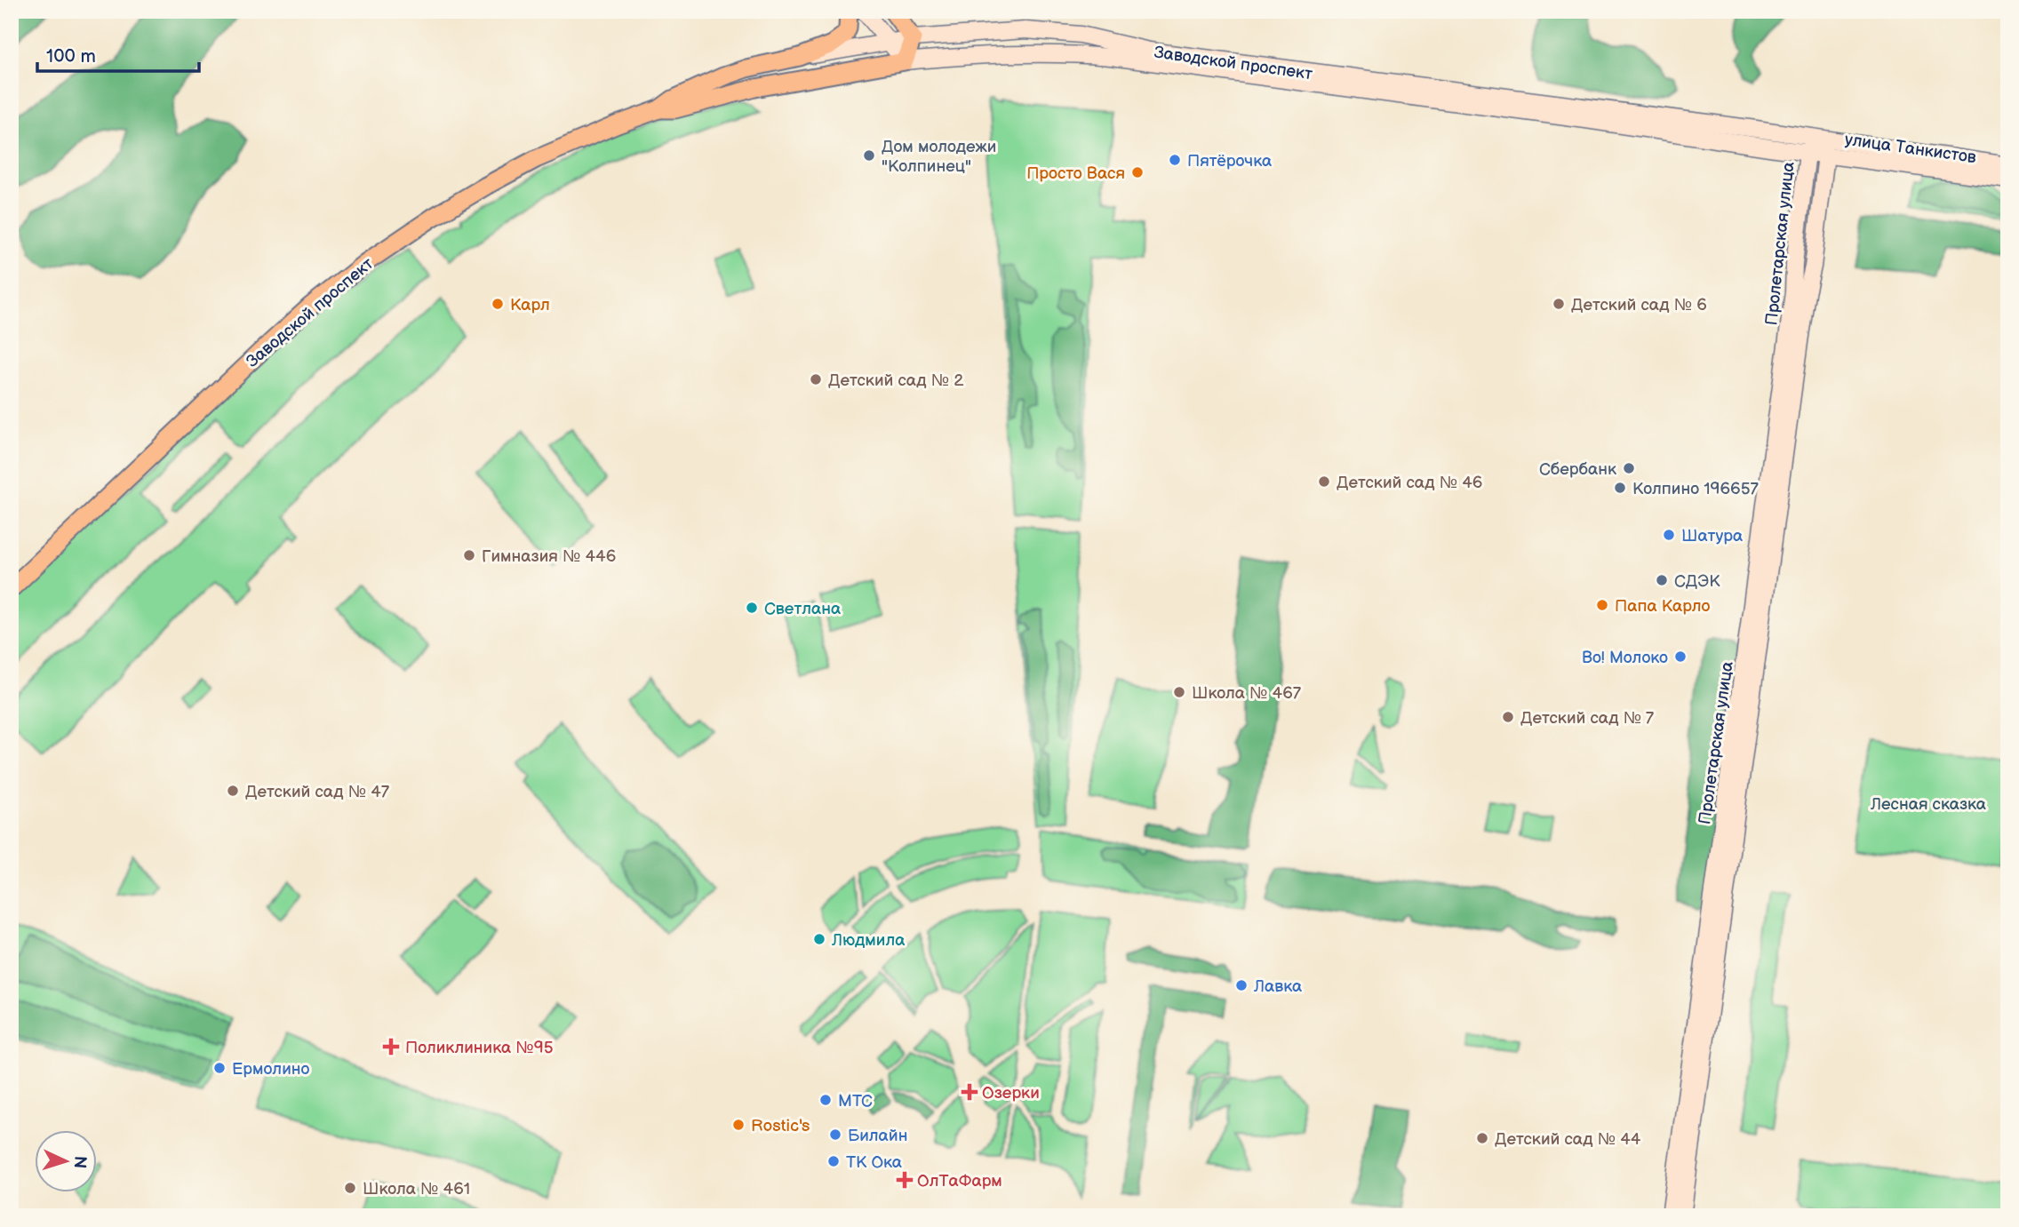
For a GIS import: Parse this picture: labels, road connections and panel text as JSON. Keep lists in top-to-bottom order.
{
  "streets": {
    "main road": ["Заводской проспект", "улица Танкистов", "Пролетарская улица"]
  },
  "crossings": [
    ["Заводской проспект", "улица Танкистов"],
    ["Заводской проспект", "Пролетарская улица"],
    ["улица Танкистов", "Пролетарская улица"]
  ],
  "parks": ["Лесная сказка"],
  "places": {
    "other": [
      "Дом молодежи \"Колпинец\"",
      "Пятёрочка",
      "Просто Вася",
      "Карл",
      "Детский сад № 6",
      "Детский сад № 2",
      "Сбербанк",
      "Детский сад № 46",
      "Колпино 196657",
      "Шатура",
      "Гимназия № 446",
      "СДЭК",
      "Папа Карло",
      "Светлана",
      "Во! Молоко",
      "Школа № 467",
      "Детский сад № 7",
      "Детский сад № 47",
      "Людмила",
      "Лавка",
      "Ермолино",
      "МТС",
      "Rostic's",
      "Билайн",
      "Детский сад № 44",
      "ТК Ока",
      "Школа № 461"
    ],
    "health": ["Поликлиника №95", "Озерки", "ОлТаФарм"]
  },
  "scale_bar": "100 m",
  "north": "right"
}
